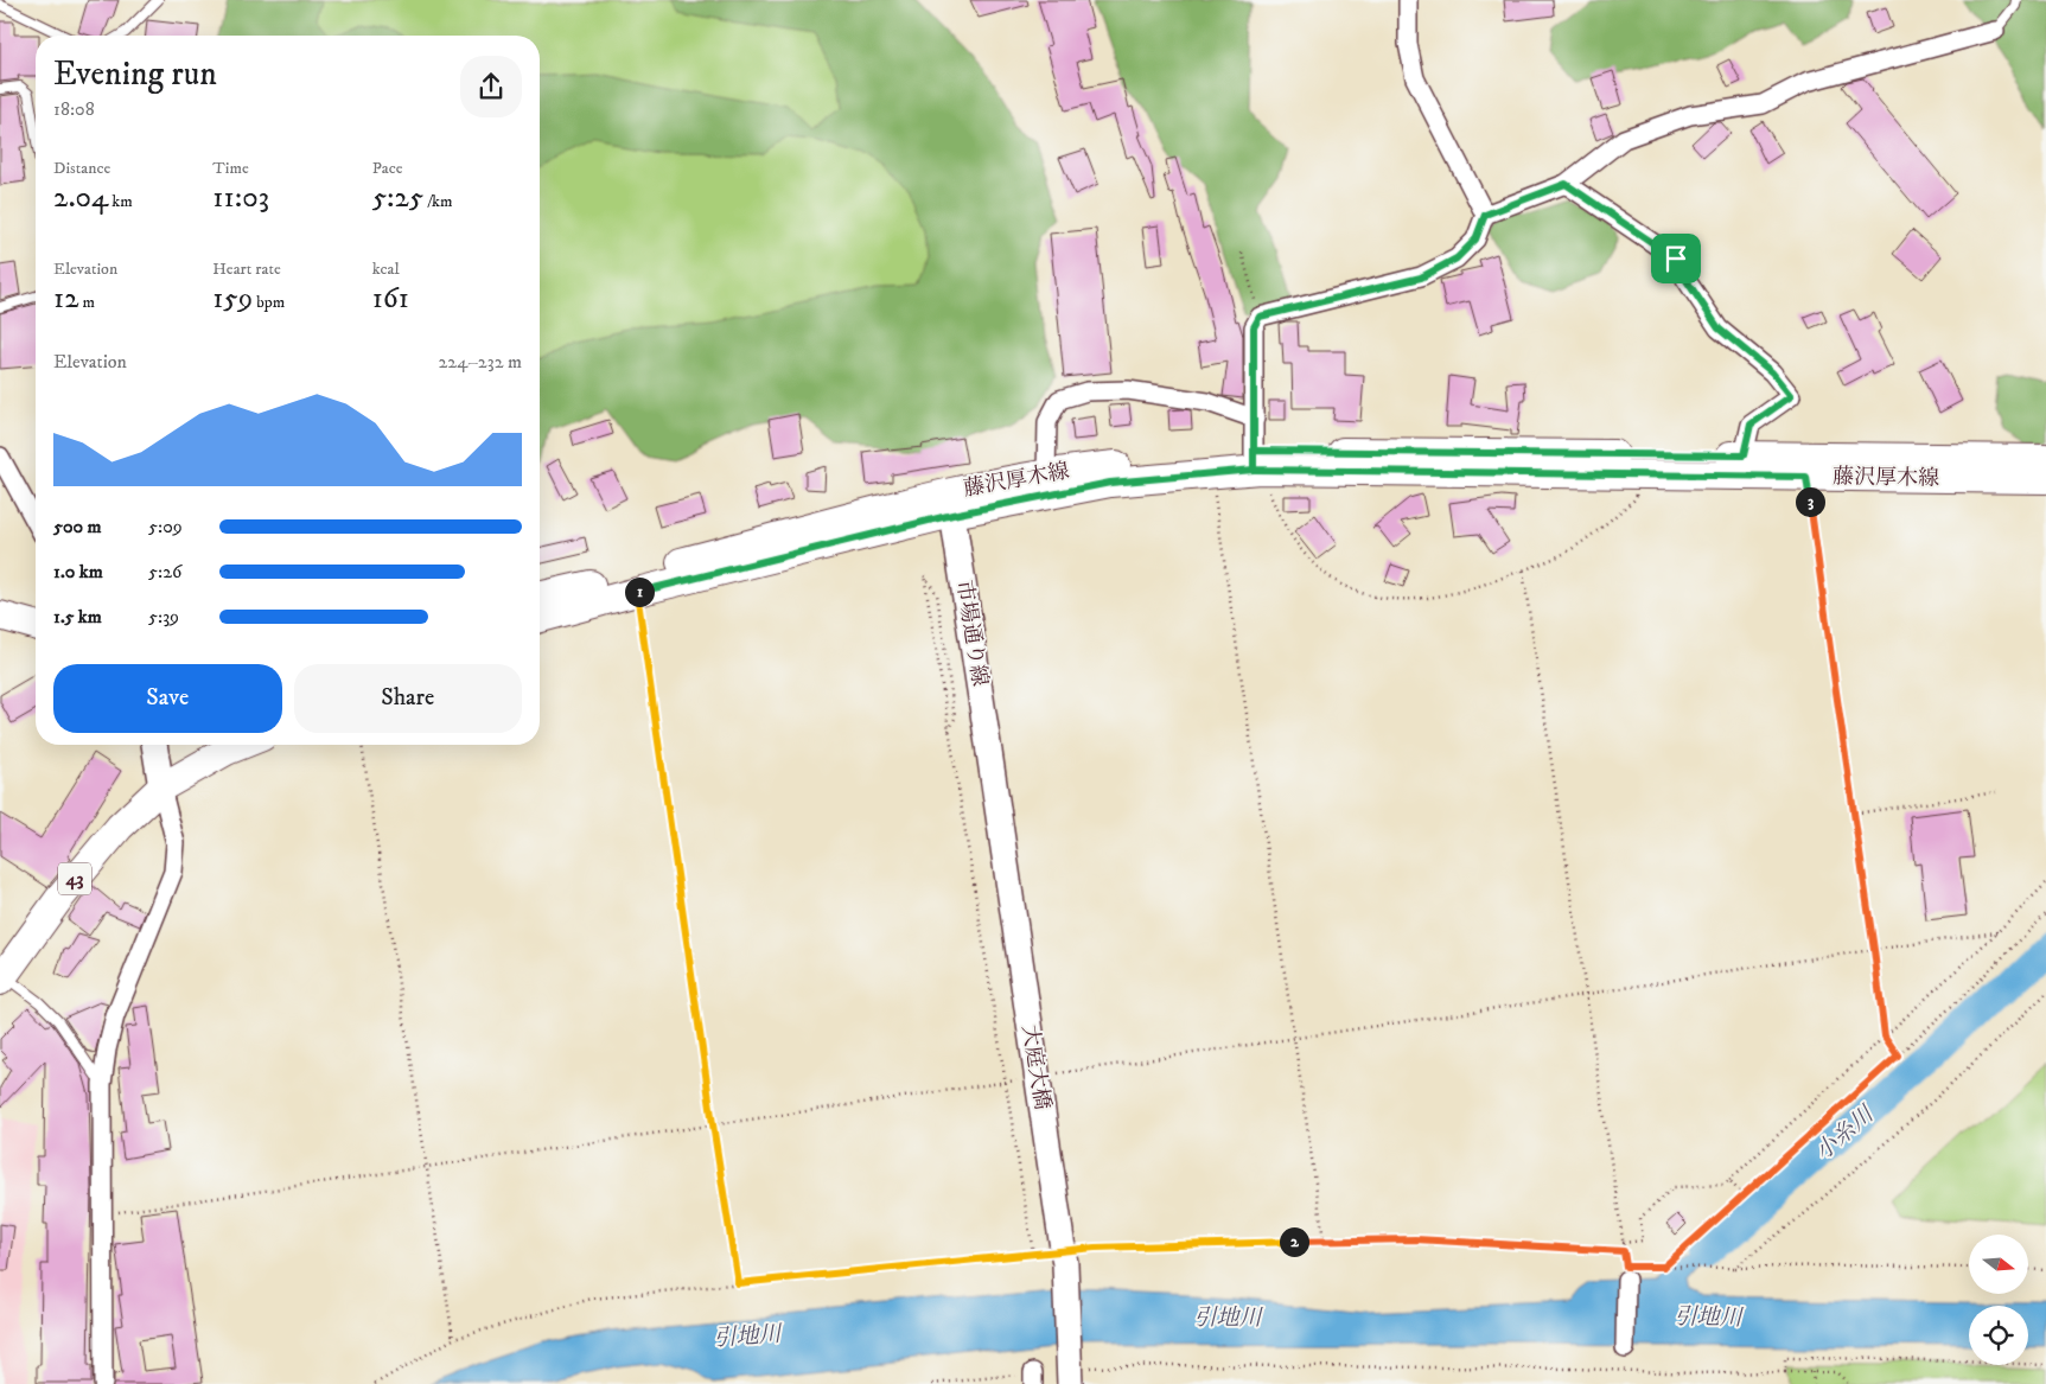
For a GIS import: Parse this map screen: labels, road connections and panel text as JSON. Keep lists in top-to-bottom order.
{
  "streets": {
    "main road": ["藤沢厚木線", "43"],
    "street": ["市場通り線", "大庭大橋"]
  },
  "crossings": [
    ["藤沢厚木線", "市場通り線"],
    ["市場通り線", "大庭大橋"]
  ],
  "water": ["小糸川", "引地川"],
  "north": "right",
  "page": {
    "heading": ["Evening run", "18:08"],
    "stats": [
      ["Distance", "2.04 km"],
      ["Time", "11:03"],
      ["Pace", "5:25 /km"],
      ["Elevation", "12 m"],
      ["Heart rate", "159 bpm"],
      ["kcal", "161"]
    ],
    "chart": ["Elevation", "224–232 m"],
    "pins": ["3", "1", "2"],
    "list": [
      {
        "name": "500 m",
        "note": "5:09"
      },
      {
        "name": "1.0 km",
        "note": "5:26"
      },
      {
        "name": "1.5 km",
        "note": "5:39"
      }
    ],
    "buttons": ["Save", "Share"]
  }
}
